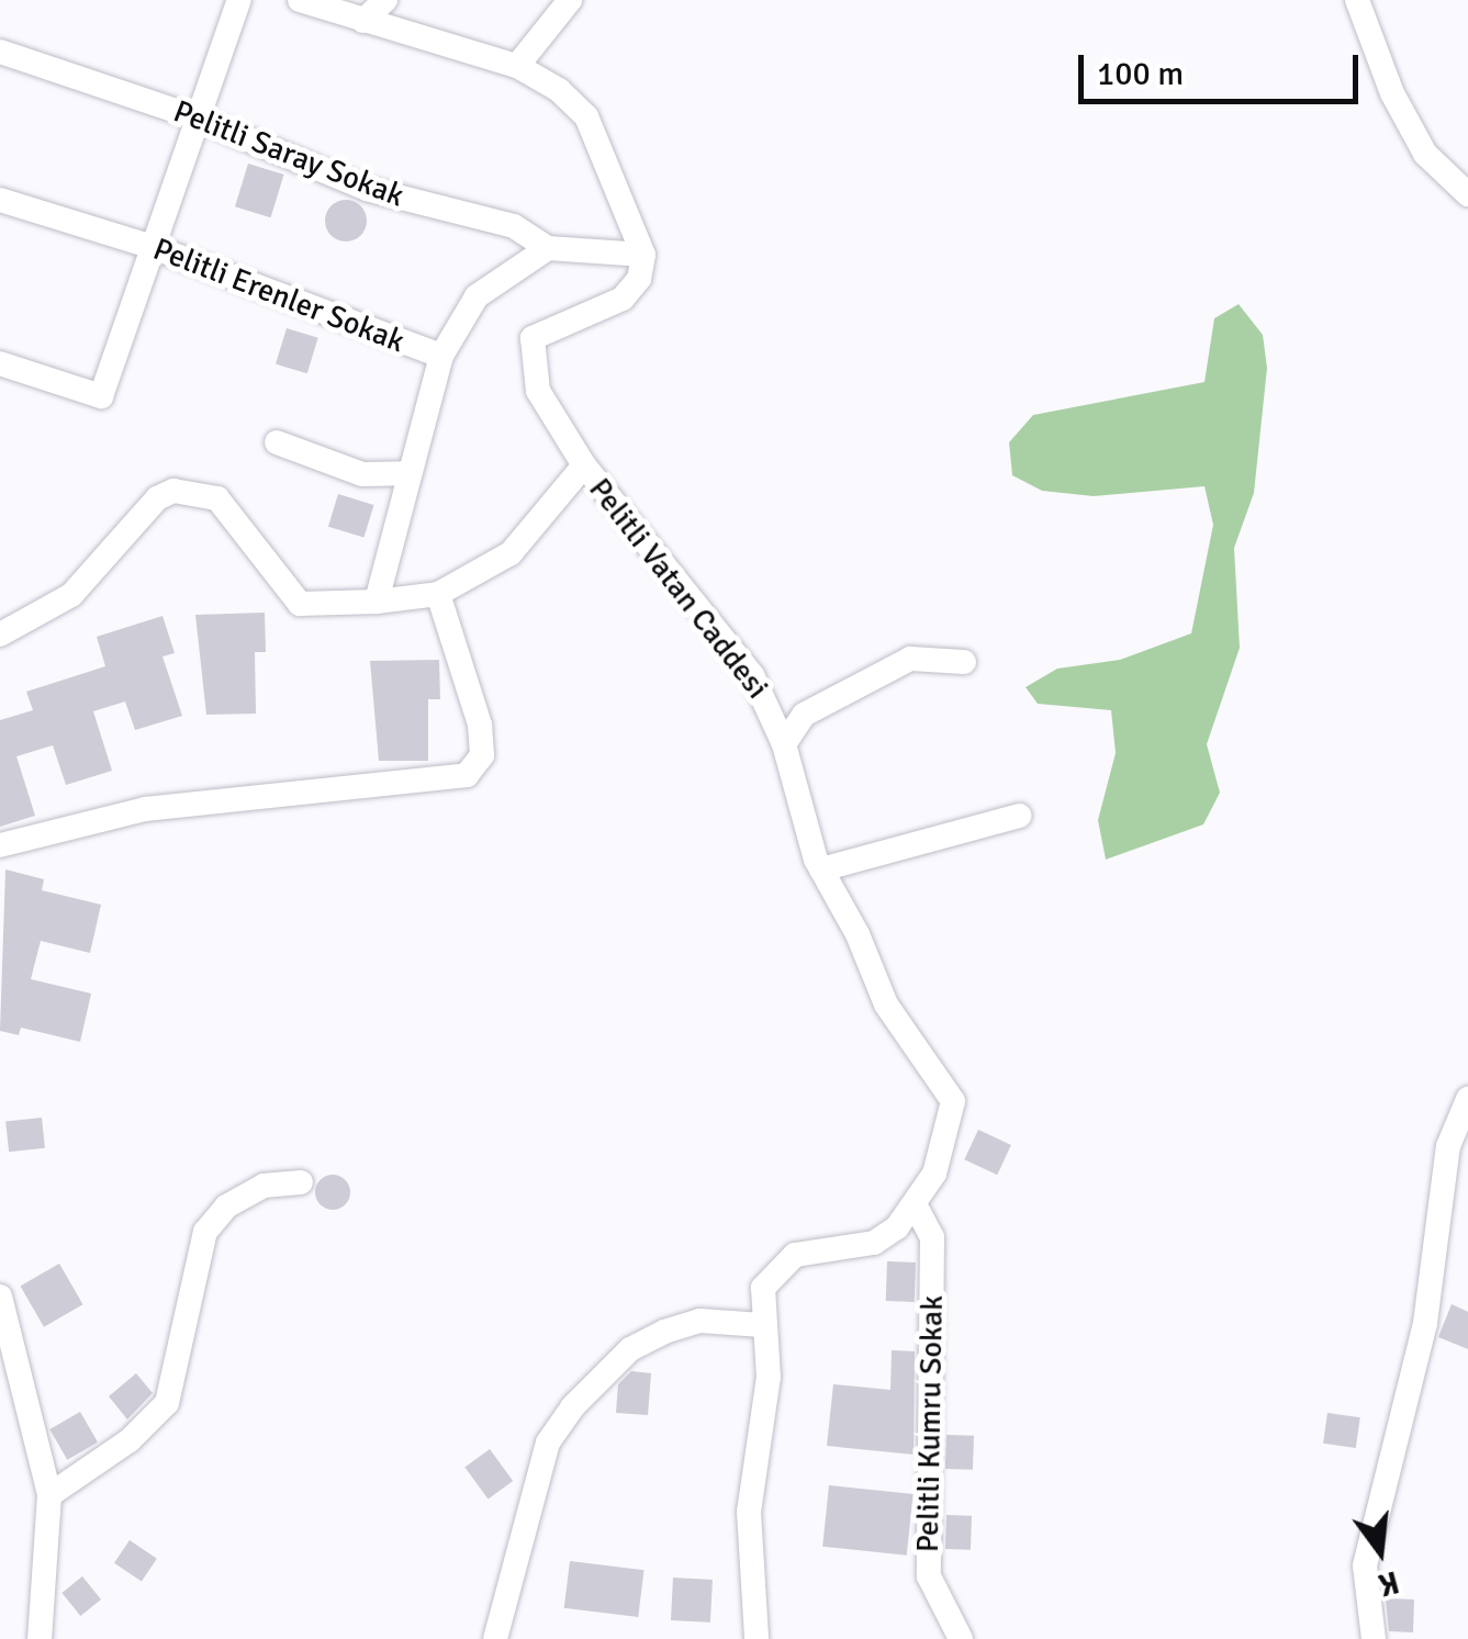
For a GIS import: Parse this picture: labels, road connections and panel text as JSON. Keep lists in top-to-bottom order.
{
  "streets": {
    "street": [
      "Pelitli Saray Sokak",
      "Pelitli Erenler Sokak",
      "Pelitli Vatan Caddesi",
      "Pelitli Kumru Sokak"
    ]
  },
  "crossings": [
    ["Pelitli Saray Sokak", "Pelitli Vatan Caddesi"],
    ["Pelitli Vatan Caddesi", "Pelitli Kumru Sokak"]
  ],
  "scale_bar": "100 m",
  "north": "bottom"
}
